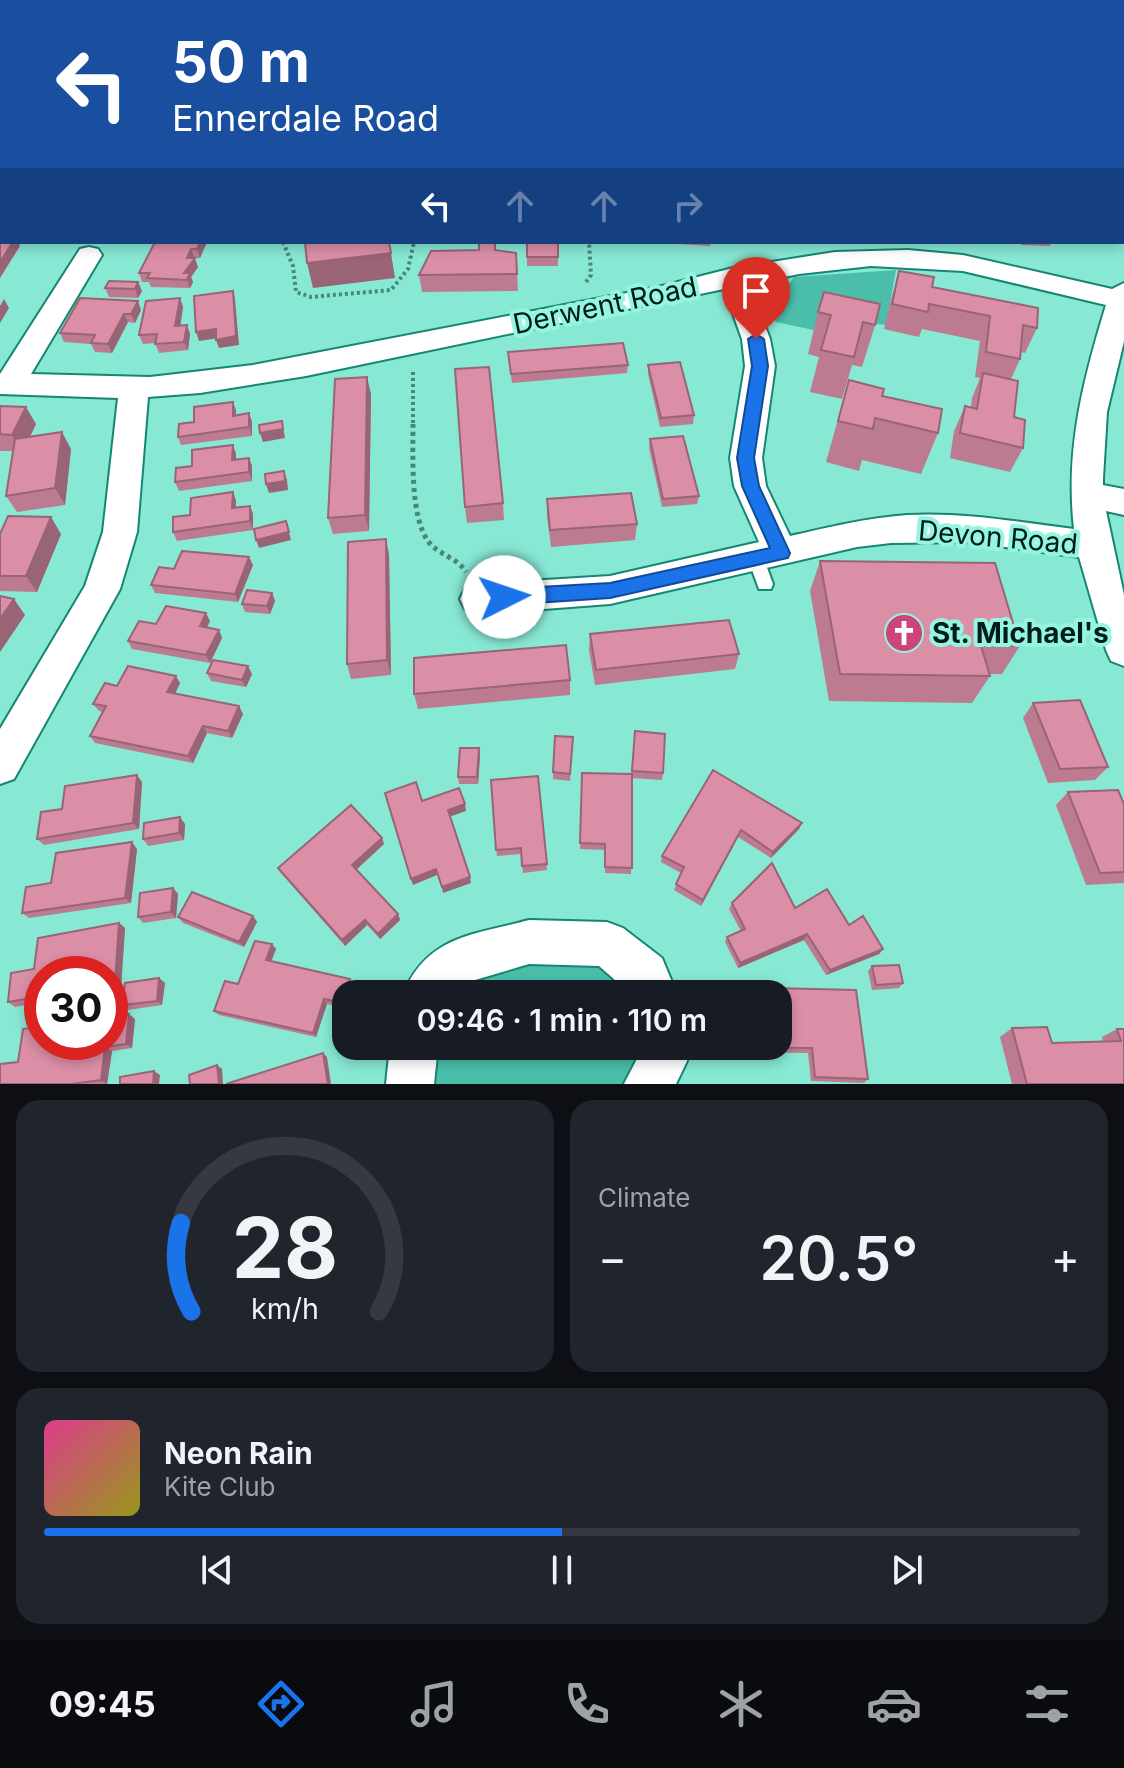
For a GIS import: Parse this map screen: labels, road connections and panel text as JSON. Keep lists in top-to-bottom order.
{
  "streets": {
    "street": ["Derwent Road", "Devon Road"]
  },
  "places": {
    "church": ["St. Michael's"]
  },
  "page": {
    "turn": ["50 m", "Ennerdale Road"],
    "limit": "30",
    "trip": "09:46 · 1 min · 110 m",
    "tile": "Climate",
    "heat": ["−", "20.5°", "+"],
    "song": ["Neon Rain", "Kite Club"],
    "tabs": "09:45",
    "gauge": ["28", "km/h"]
  }
}
